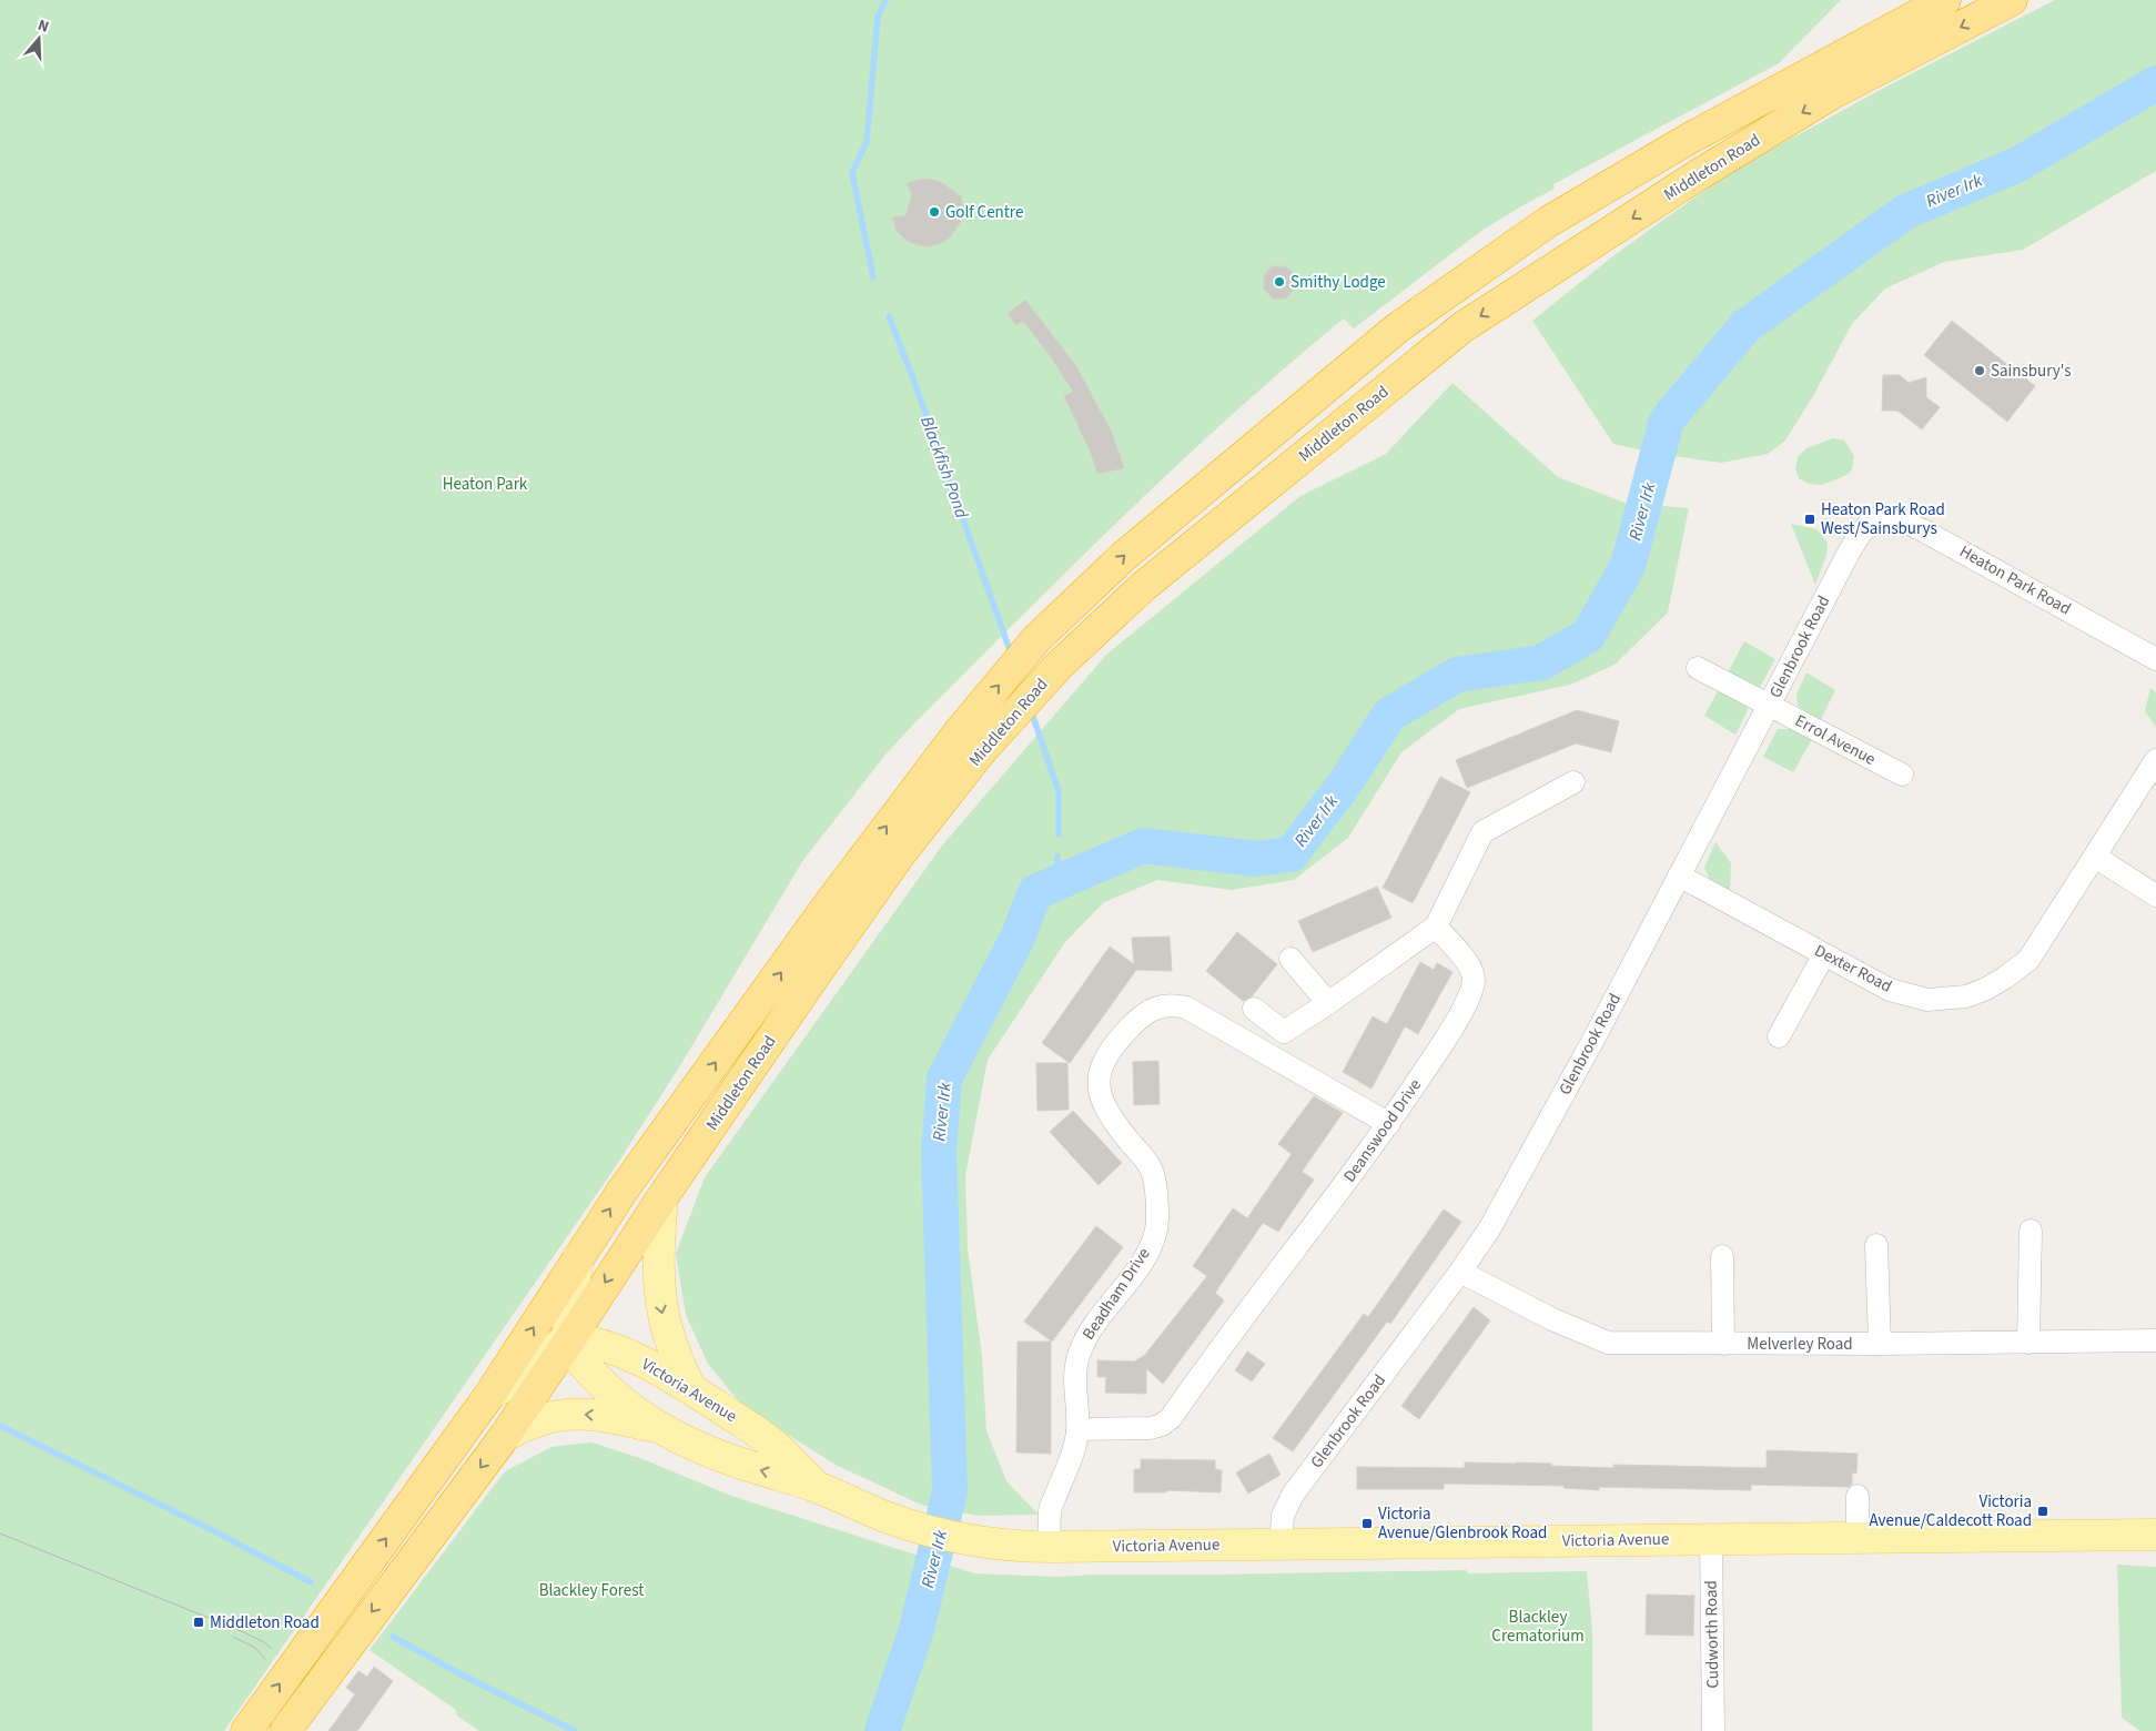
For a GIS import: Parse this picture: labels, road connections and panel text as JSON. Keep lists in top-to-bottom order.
{
  "streets": {
    "highway": ["Middleton Road"],
    "main road": ["Victoria Avenue"],
    "street": [
      "Heaton Park Road",
      "Glenbrook Road",
      "Errol Avenue",
      "Dexter Road",
      "Deanswood Drive",
      "Beadham Drive",
      "Melverley Road",
      "Cudworth Road"
    ]
  },
  "crossings": [
    ["Middleton Road", "Victoria Avenue"],
    ["Heaton Park Road", "Glenbrook Road"],
    ["Glenbrook Road", "Errol Avenue"],
    ["Glenbrook Road", "Dexter Road"],
    ["Glenbrook Road", "Melverley Road"],
    ["Glenbrook Road", "Victoria Avenue"],
    ["Deanswood Drive", "Beadham Drive"],
    ["Beadham Drive", "Victoria Avenue"],
    ["Victoria Avenue", "Cudworth Road"]
  ],
  "water": ["River Irk", "Blackfish Pond"],
  "parks": ["Heaton Park", "Blackley Forest", "Blackley Crematorium"],
  "places": {
    "other": ["Golf Centre", "Smithy Lodge", "Sainsbury's"],
    "transit": [
      "Heaton Park Road West/Sainsburys",
      "Victoria Avenue/Caldecott Road",
      "Victoria Avenue/Glenbrook Road",
      "Middleton Road"
    ]
  },
  "north": "top"
}
